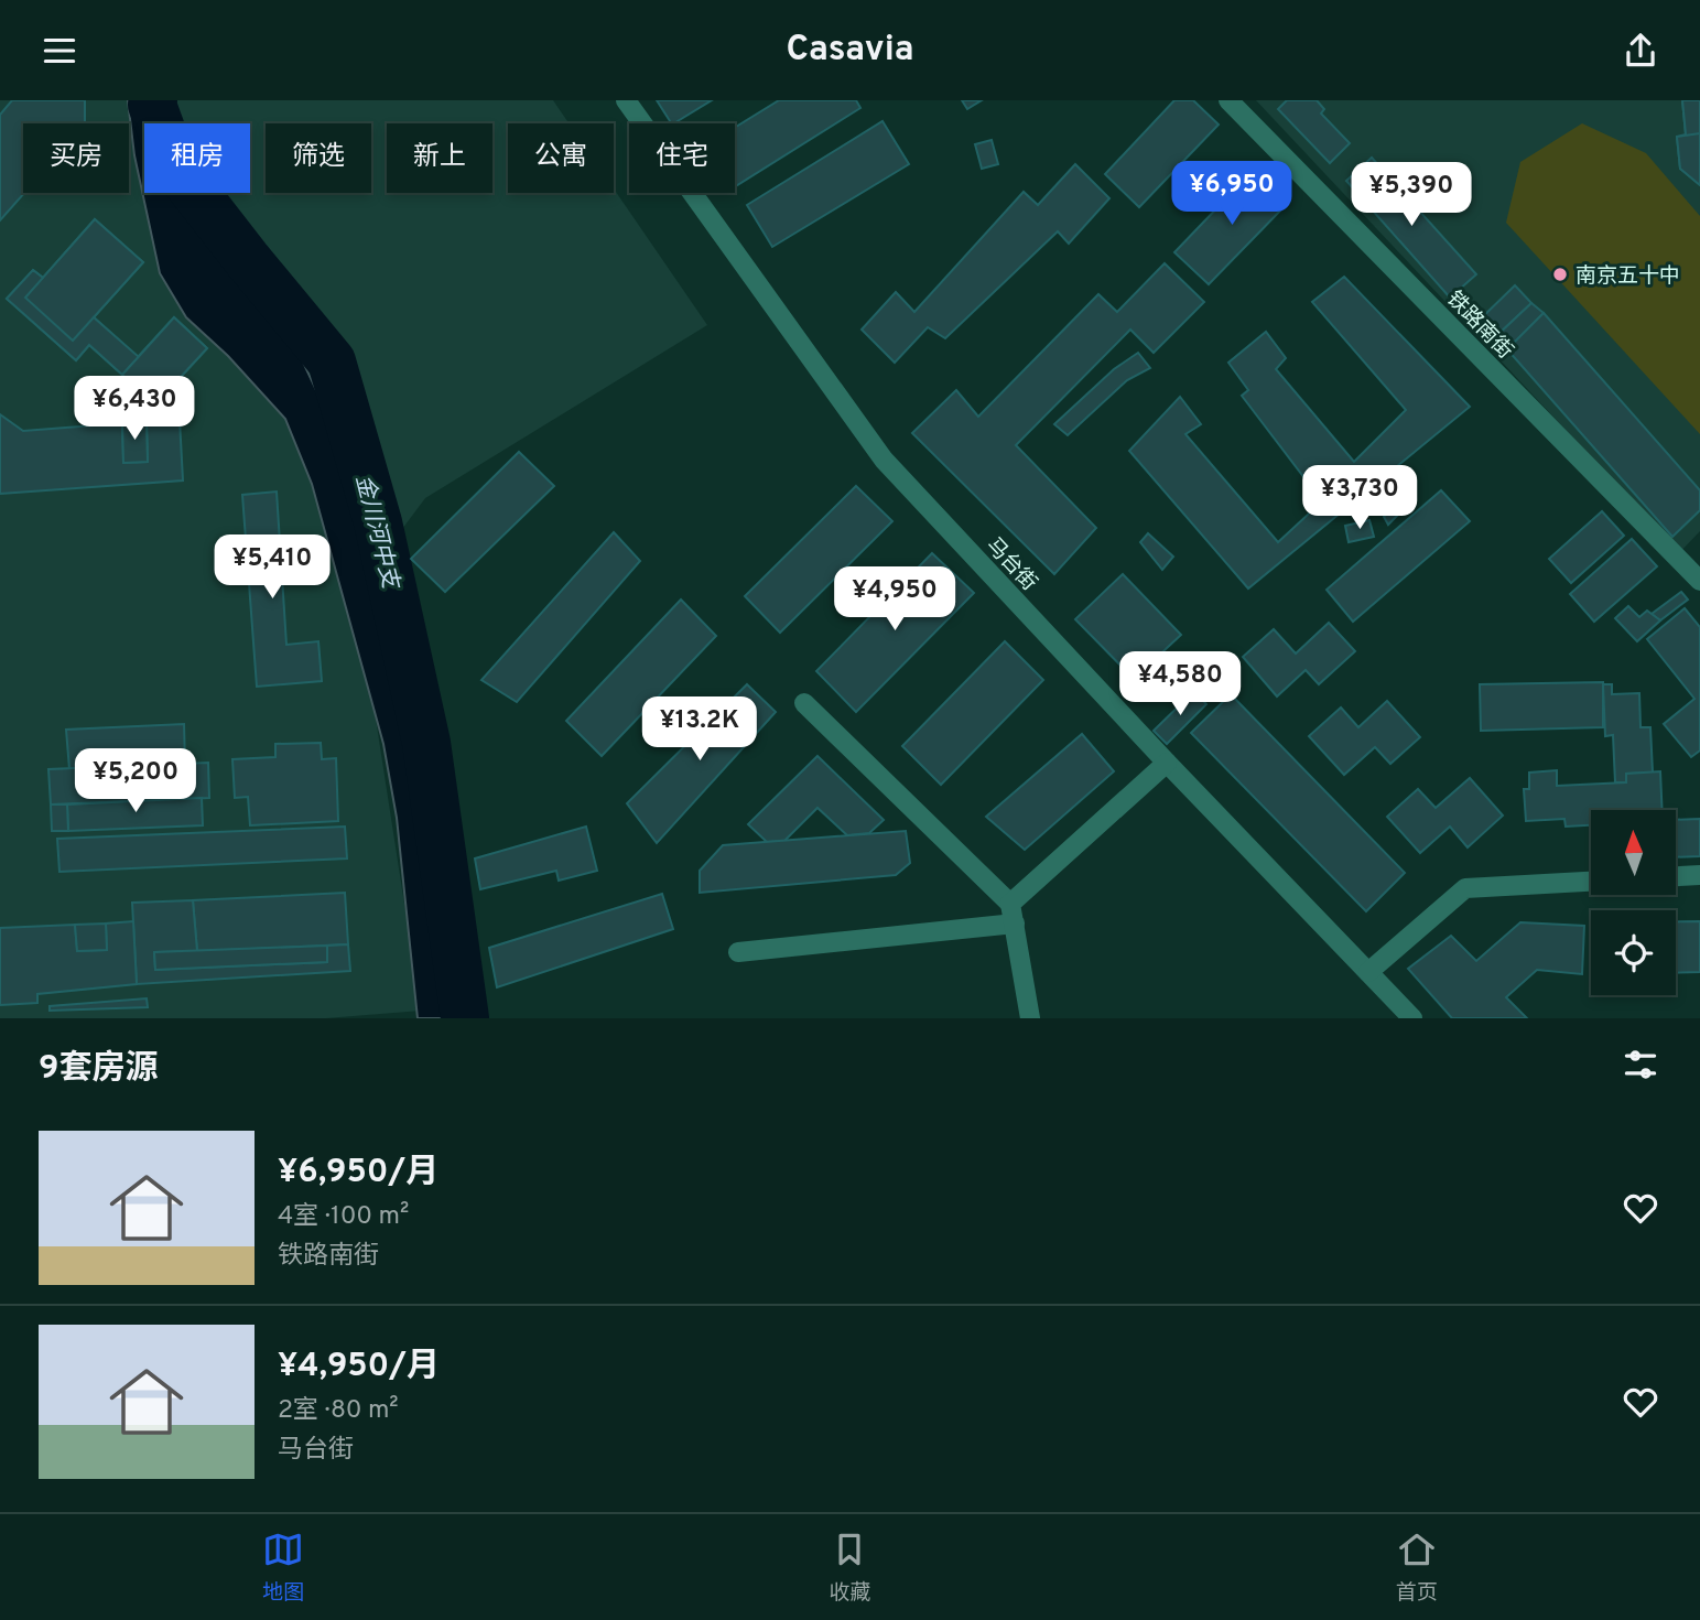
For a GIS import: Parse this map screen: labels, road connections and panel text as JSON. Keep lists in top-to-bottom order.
{
  "streets": {
    "street": ["铁路南街", "马台街"]
  },
  "water": ["金川河中支"],
  "places": ["南京五十中"],
  "north": "top",
  "page": {
    "header": "Casavia",
    "chip": [
      "买房",
      "租房",
      "筛选",
      "新上",
      "公寓",
      "住宅"
    ],
    "price": [
      "¥6,950",
      "¥5,390",
      "¥6,430",
      "¥3,730",
      "¥5,410",
      "¥4,950",
      "¥4,580",
      "¥13.2K",
      "¥5,200"
    ],
    "heading": "9套房源",
    "list": [
      {
        "name": "¥6,950/月",
        "note": "4室 · 100 m² · 铁路南街"
      },
      {
        "name": "¥4,950/月",
        "note": "2室 · 80 m² · 马台街"
      }
    ],
    "tabs": ["地图", "收藏", "首页"]
  }
}
